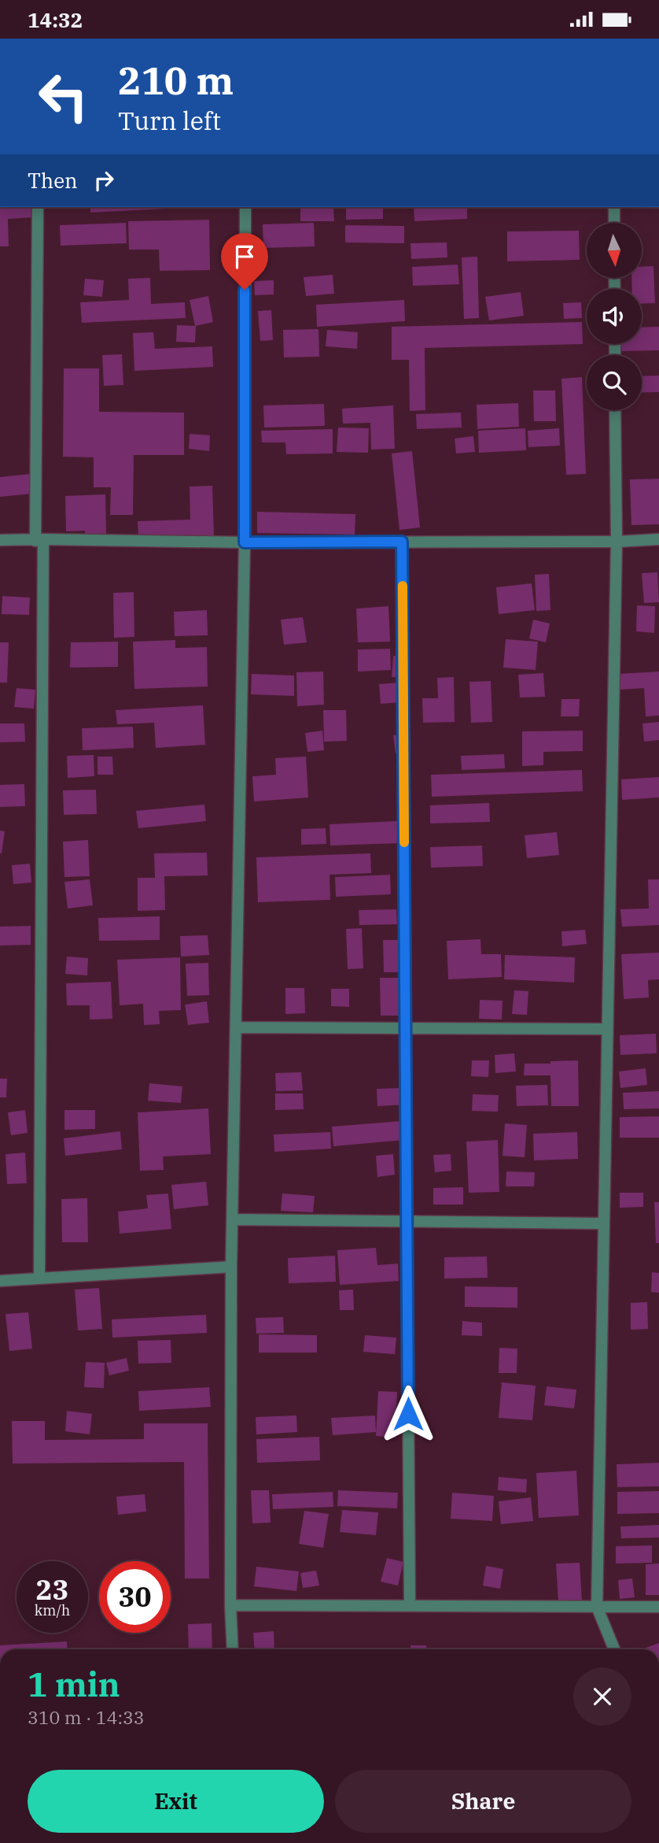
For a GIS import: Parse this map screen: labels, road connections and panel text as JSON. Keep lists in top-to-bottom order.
{
  "north": "bottom",
  "page": {
    "status": "14:32",
    "turn": ["210 m", "Turn left"],
    "then": "Then",
    "speed": "23 km/h",
    "limit": "30",
    "heading": ["1 min", "310 m · 14:33"],
    "buttons": ["Exit", "Share"]
  }
}
